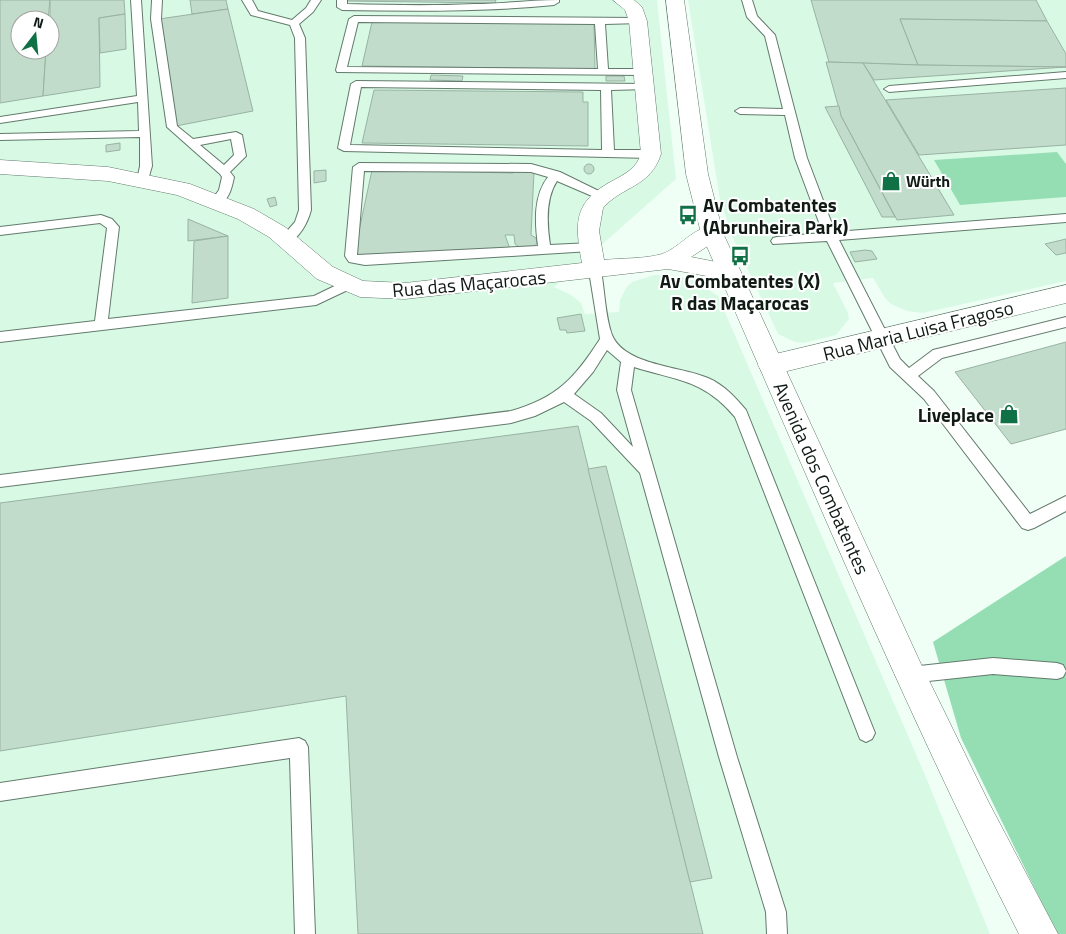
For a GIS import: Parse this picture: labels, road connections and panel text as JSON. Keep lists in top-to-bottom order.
{
  "streets": {
    "street": ["Rua das Maçarocas", "Rua Maria Luisa Fragoso", "Avenida dos Combatentes"]
  },
  "crossings": [
    ["Rua das Maçarocas", "Avenida dos Combatentes"],
    ["Rua Maria Luisa Fragoso", "Avenida dos Combatentes"]
  ],
  "places": {
    "shop": ["Würth", "Liveplace"],
    "bus stop": ["Av Combatentes (Abrunheira Park)", "Av Combatentes (X) R das Maçarocas"]
  },
  "north": "top"
}
